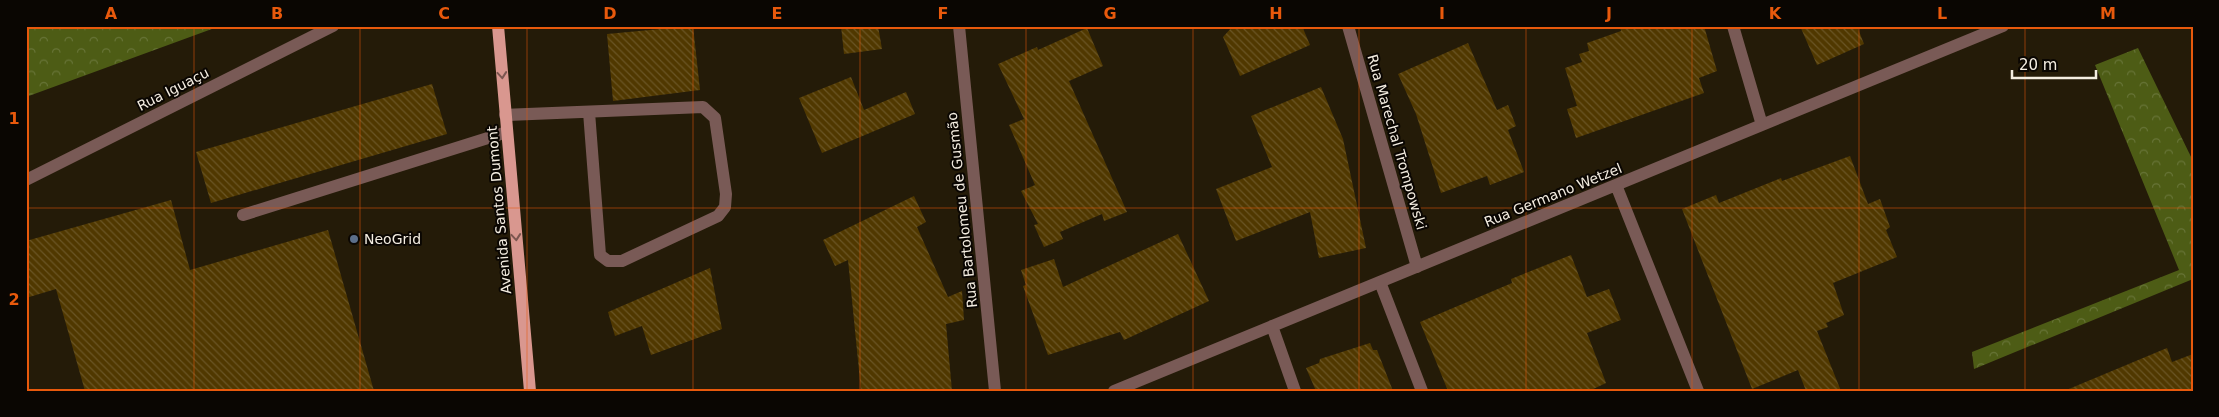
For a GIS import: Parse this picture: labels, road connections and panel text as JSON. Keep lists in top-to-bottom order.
{
  "streets": {
    "main road": ["Avenida Santos Dumont"],
    "street": [
      "Rua Iguaçu",
      "Rua Marechal Trompowski",
      "Rua Germano Wetzel",
      "Rua Bartolomeu de Gusmão"
    ]
  },
  "crossings": [
    ["Rua Marechal Trompowski", "Rua Germano Wetzel"]
  ],
  "one_way": ["Avenida Santos Dumont"],
  "places": ["NeoGrid"],
  "scale_bar": "20 m",
  "grid": {
    "columns": [
      "A",
      "B",
      "C",
      "D",
      "E",
      "F",
      "G",
      "H",
      "I",
      "J",
      "K",
      "L",
      "M"
    ],
    "rows": ["1", "2"]
  }
}
